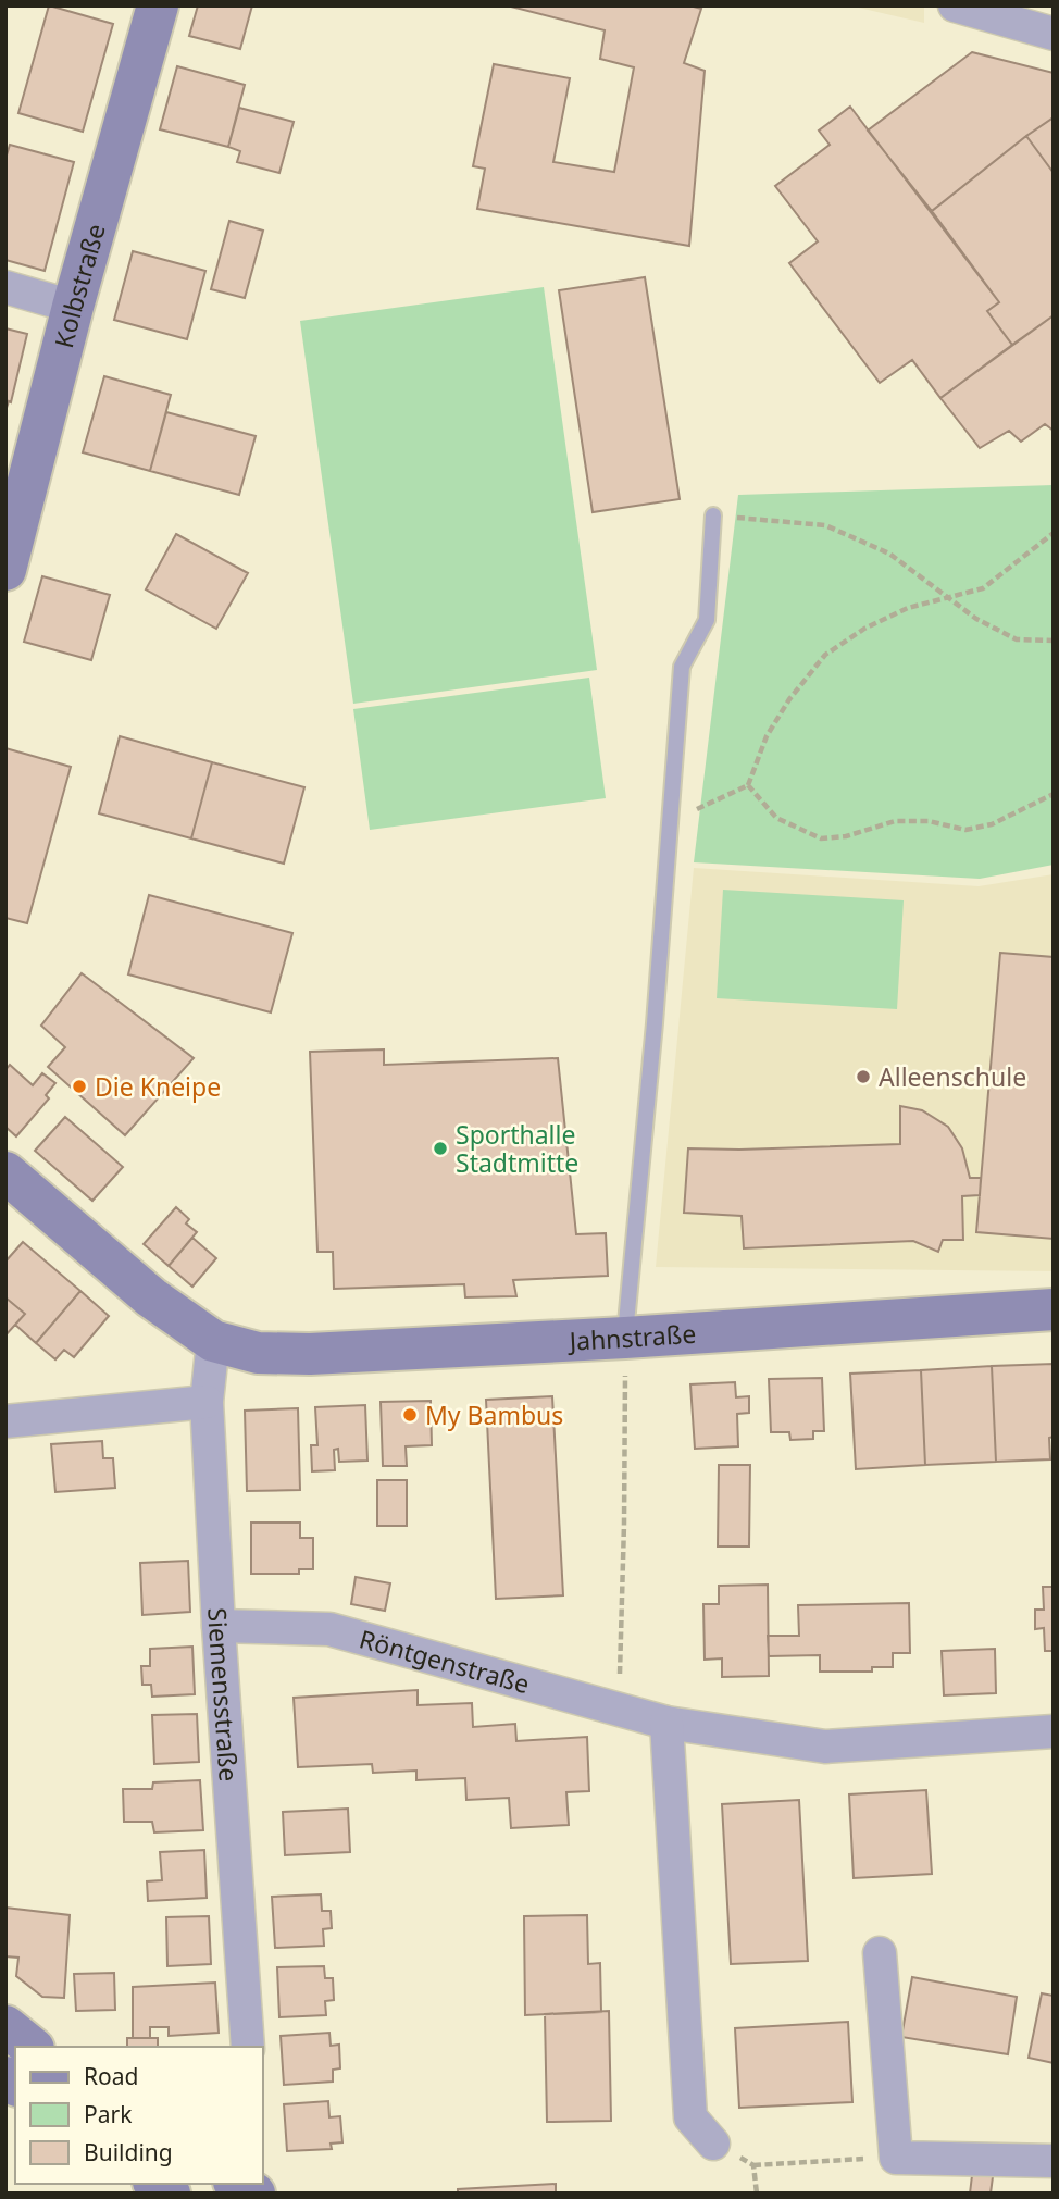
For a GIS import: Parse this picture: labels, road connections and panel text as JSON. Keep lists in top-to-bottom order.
{
  "streets": {
    "street": [
      "Kolbstraße",
      "Jahnstraße",
      "Röntgenstraße",
      "Siemensstraße"
    ]
  },
  "crossings": [
    ["Jahnstraße", "Siemensstraße"],
    ["Röntgenstraße", "Siemensstraße"]
  ],
  "places": [
    "Alleenschule",
    "Die Kneipe",
    "Sporthalle Stadtmitte",
    "My Bambus"
  ],
  "legend": ["Road", "Park", "Building"]
}
